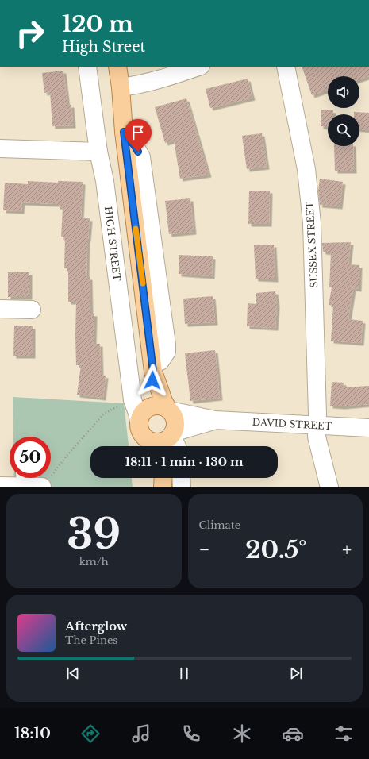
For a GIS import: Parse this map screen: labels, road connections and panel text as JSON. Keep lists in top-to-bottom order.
{
  "streets": {
    "main road": ["HIGH STREET"],
    "street": ["SUSSEX STREET", "DAVID STREET"]
  },
  "crossings": [
    ["HIGH STREET", "DAVID STREET"],
    ["SUSSEX STREET", "DAVID STREET"]
  ],
  "page": {
    "turn": ["120 m", "High Street"],
    "limit": "50",
    "trip": "18:11 · 1 min · 130 m",
    "tile": [
      ["39", "km/h"],
      "Climate"
    ],
    "heat": ["−", "20.5°", "+"],
    "song": ["Afterglow", "The Pines"],
    "tabs": "18:10"
  }
}
